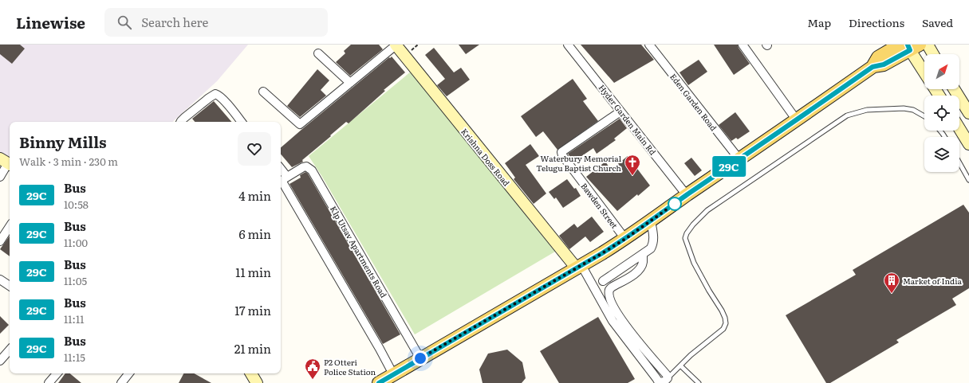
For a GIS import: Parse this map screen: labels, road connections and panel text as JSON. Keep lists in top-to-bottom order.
{
  "streets": {
    "street": [
      "Eden Garden Road",
      "Hyder Garden Main Rd",
      "Krishna Doss Road",
      "Bawden Street",
      "Klp Utsav Apartments Road"
    ]
  },
  "crossings": [
    ["Hyder Garden Main Rd", "Bawden Street"]
  ],
  "places": {
    "church": ["Waterbury Memorial Telugu Baptist Church"],
    "building": ["Market of India"],
    "public building": ["P2 Otteri Police Station"]
  },
  "lines": ["bus line 29C"],
  "north": "top right",
  "page": {
    "header": "Linewise",
    "search": "Search here",
    "nav": ["Map", "Directions", "Saved"],
    "on_map": "29C",
    "heading": ["Binny Mills", "Walk · 3 min · 230 m"],
    "list": [
      {
        "mark": "29C",
        "name": "Bus",
        "note": "10:58",
        "value": "4 min"
      },
      {
        "mark": "29C",
        "name": "Bus",
        "note": "11:00",
        "value": "6 min"
      },
      {
        "mark": "29C",
        "name": "Bus",
        "note": "11:05",
        "value": "11 min"
      },
      {
        "mark": "29C",
        "name": "Bus",
        "note": "11:11",
        "value": "17 min"
      },
      {
        "mark": "29C",
        "name": "Bus",
        "note": "11:15",
        "value": "21 min"
      }
    ]
  }
}
